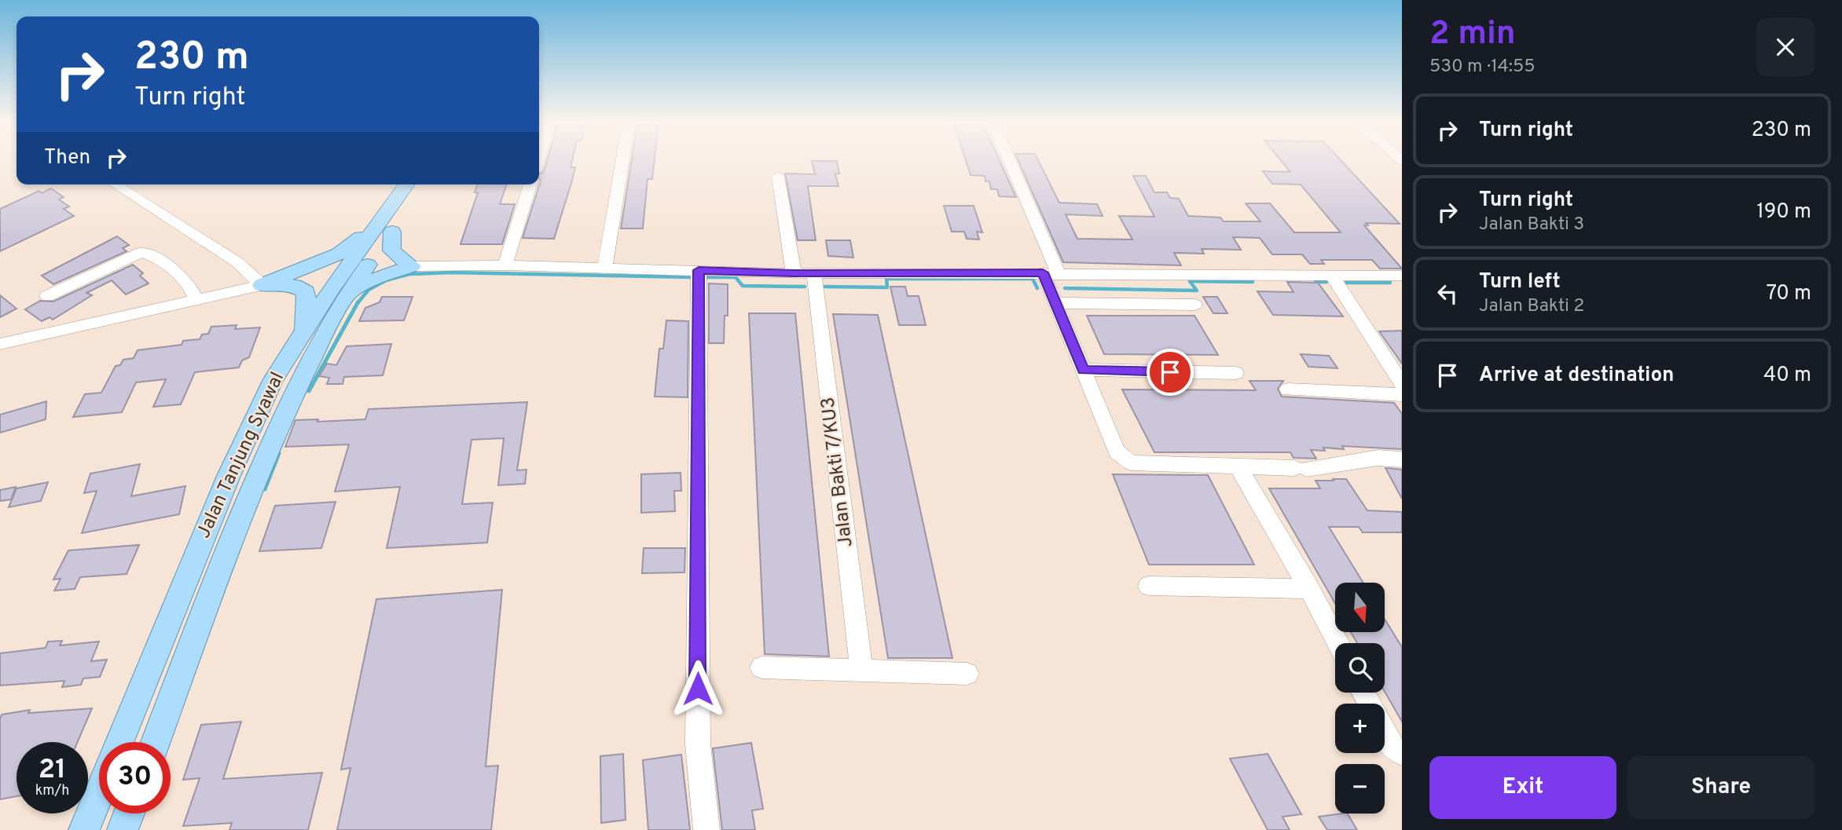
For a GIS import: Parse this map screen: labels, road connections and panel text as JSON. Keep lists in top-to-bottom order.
{
  "streets": {
    "main road": ["Jalan Tanjung Syawal"],
    "street": ["Jalan Bakti 7/KU3"]
  },
  "north": "bottom",
  "page": {
    "heading": ["2 min", "530 m · 14:55"],
    "turn": ["230 m", "Turn right"],
    "list": [
      {
        "name": "Turn right",
        "value": "230 m"
      },
      {
        "name": "Turn right",
        "note": "Jalan Bakti 3",
        "value": "190 m"
      },
      {
        "name": "Turn left",
        "note": "Jalan Bakti 2",
        "value": "70 m"
      },
      {
        "name": "Arrive at destination",
        "value": "40 m"
      }
    ],
    "then": "Then",
    "map_buttons": ["+", "−"],
    "speed": "21 km/h",
    "limit": "30",
    "buttons": ["Exit", "Share"]
  }
}
